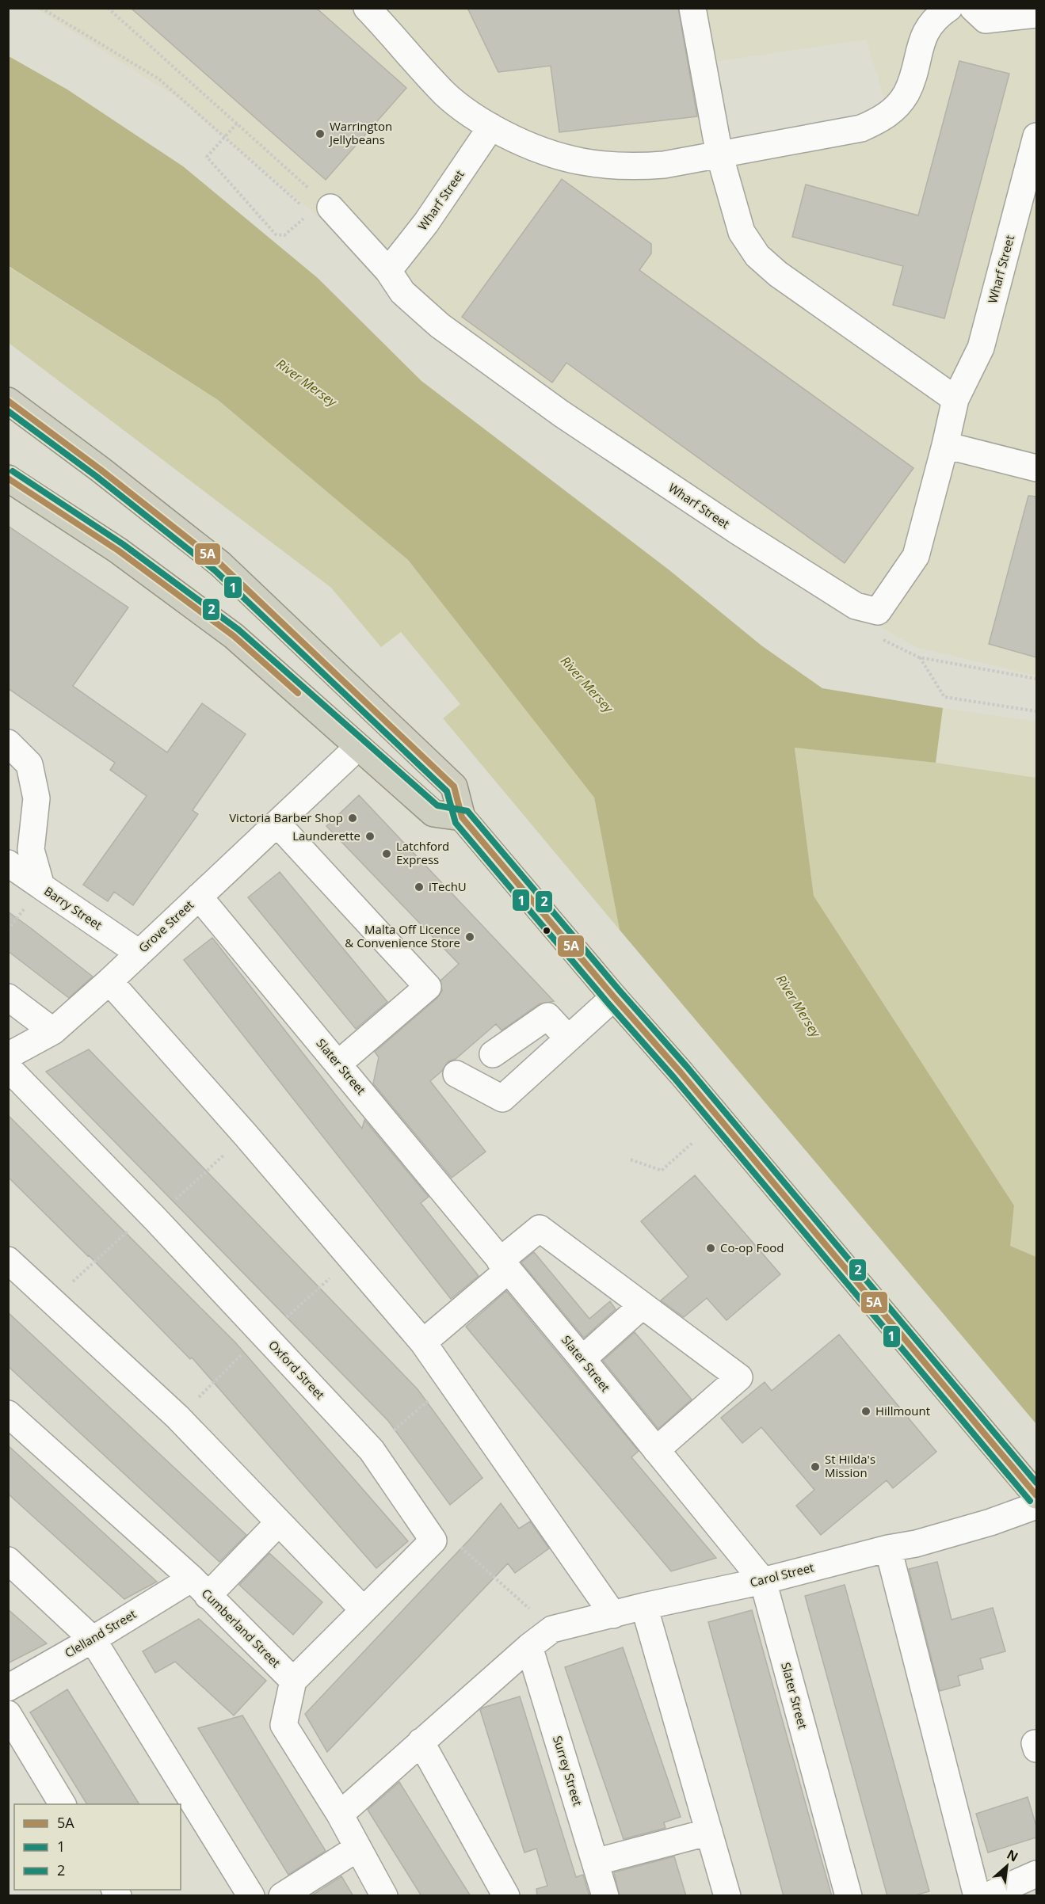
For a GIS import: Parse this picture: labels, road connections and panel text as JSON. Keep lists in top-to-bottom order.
{
  "streets": {
    "street": [
      "Wharf Street",
      "Barry Street",
      "Grove Street",
      "Slater Street",
      "Oxford Street",
      "Carol Street",
      "Cumberland Street",
      "Clelland Street",
      "Surrey Street"
    ]
  },
  "crossings": [
    ["Barry Street", "Grove Street"],
    ["Grove Street", "Slater Street"],
    ["Slater Street", "Carol Street"],
    ["Carol Street", "Surrey Street"],
    ["Cumberland Street", "Clelland Street"]
  ],
  "water": ["River Mersey"],
  "places": [
    "Warrington Jellybeans",
    "Victoria Barber Shop",
    "Launderette",
    "Latchford Express",
    "iTechU",
    "Malta Off Licence & Convenience Store",
    "Co-op Food",
    "Hillmount",
    "St Hilda's Mission"
  ],
  "lines": ["transit line 5A", "transit line 1", "transit line 2"],
  "legend": ["5A", "1", "2"],
  "north": "top right"
}
